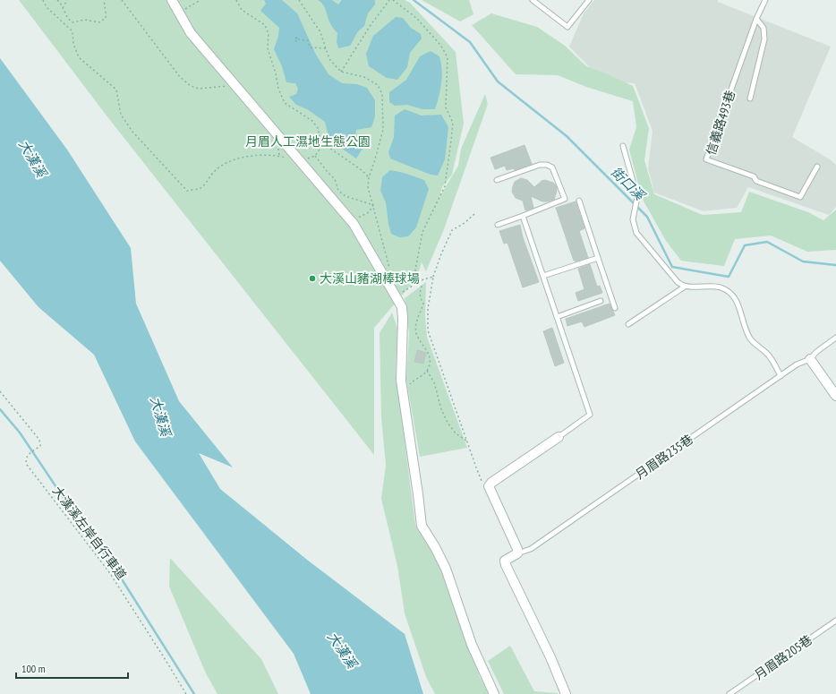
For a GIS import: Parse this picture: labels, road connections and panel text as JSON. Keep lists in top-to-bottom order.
{
  "streets": {
    "lane": ["信義路493巷", "月眉路235巷", "月眉路205巷"],
    "path": ["大漢溪左岸自行車道"]
  },
  "water": ["大漢溪", "街口溪"],
  "parks": ["月眉人工濕地生態公園"],
  "places": ["大溪山豬湖棒球場"],
  "scale_bar": "100 m"
}
